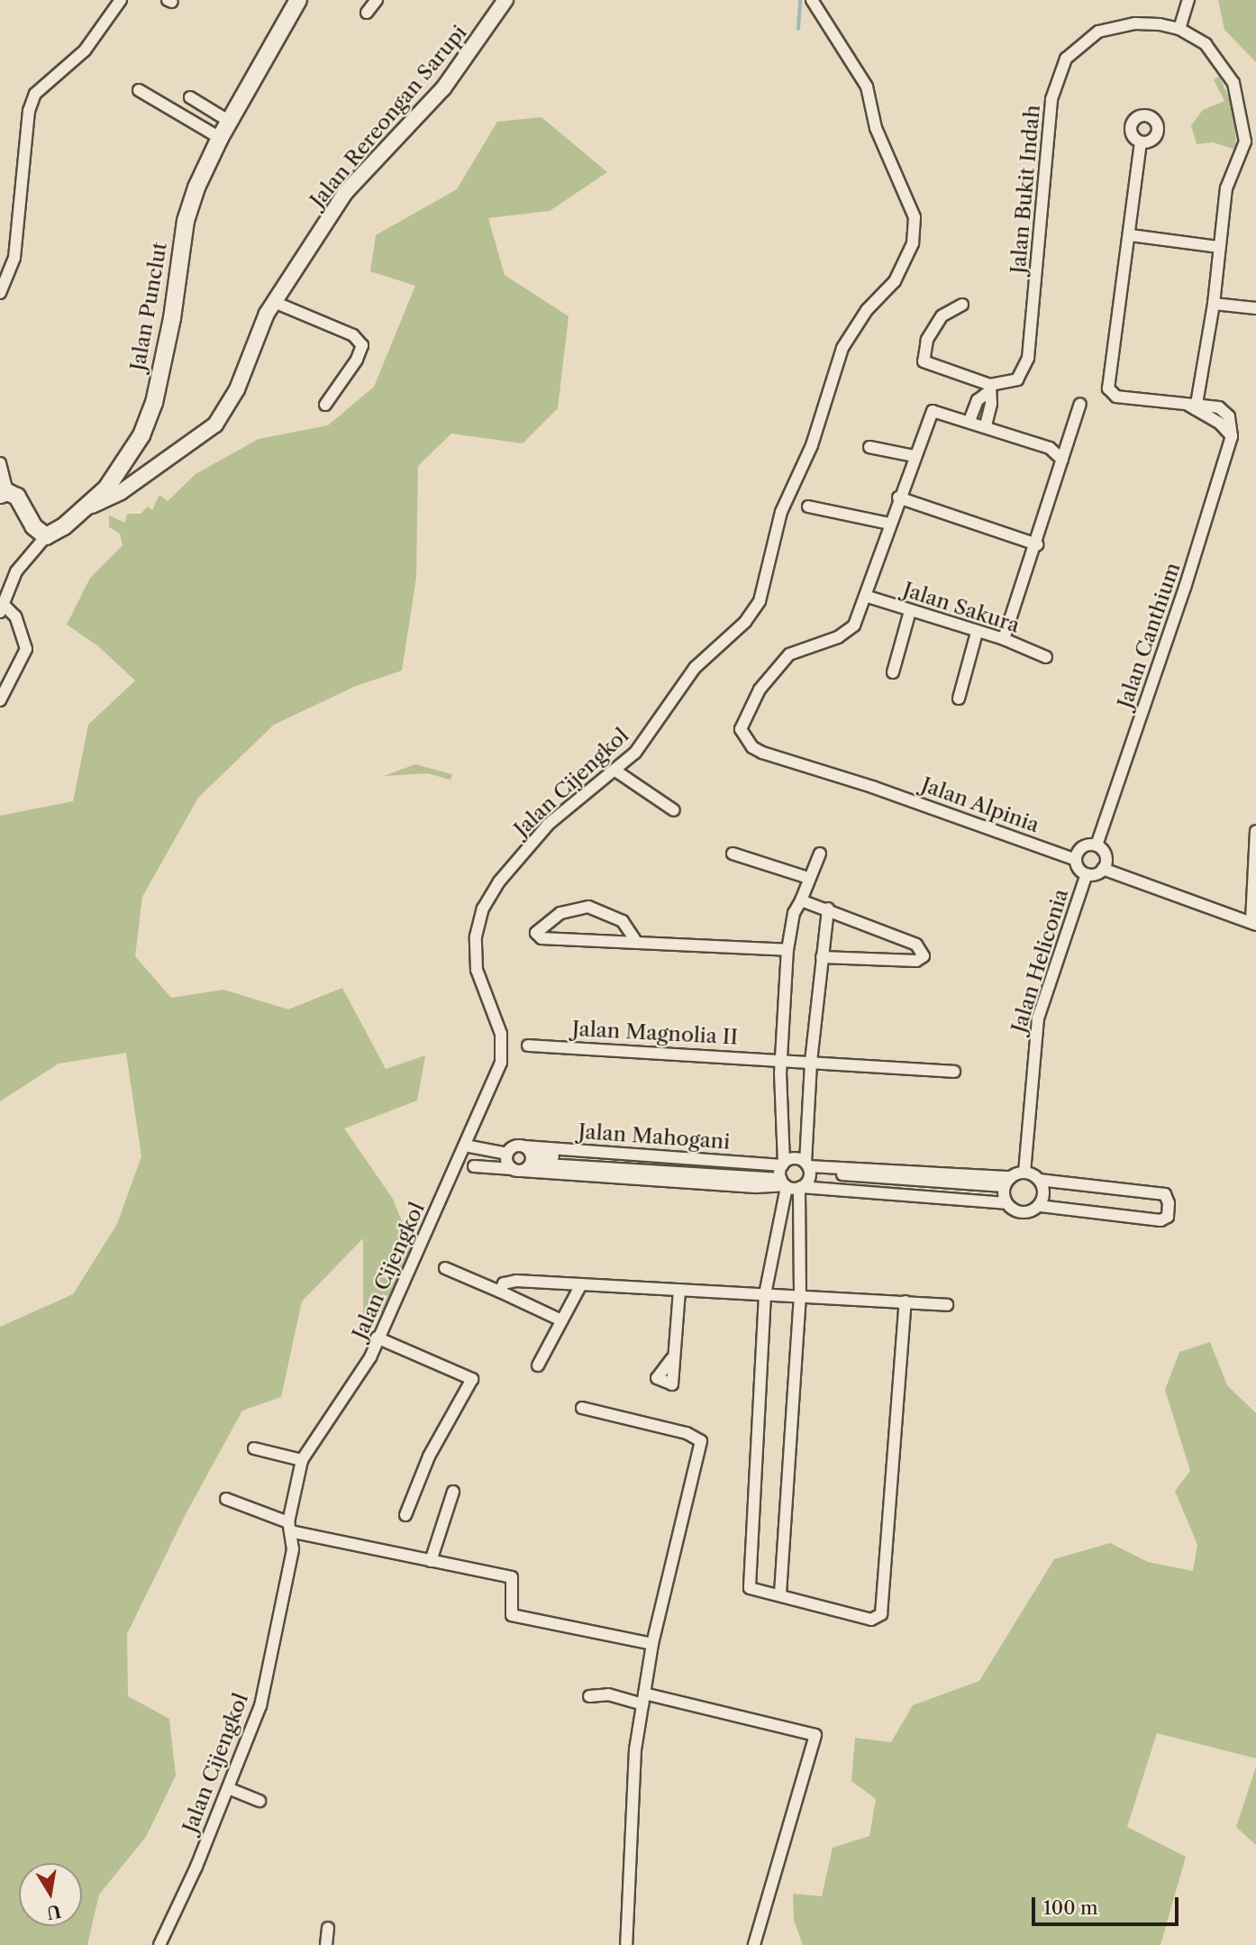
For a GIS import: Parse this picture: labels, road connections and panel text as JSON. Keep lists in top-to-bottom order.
{
  "streets": {
    "main road": ["Jalan Punclut"],
    "street": [
      "Jalan Rereongan Sarupi",
      "Jalan Bukit Indah",
      "Jalan Sakura",
      "Jalan Canthium",
      "Jalan Cijengkol",
      "Jalan Alpinia",
      "Jalan Heliconia",
      "Jalan Magnolia II",
      "Jalan Mahogani"
    ]
  },
  "crossings": [
    ["Jalan Rereongan Sarupi", "Jalan Punclut"],
    ["Jalan Sakura", "Jalan Alpinia"],
    ["Jalan Canthium", "Jalan Alpinia"],
    ["Jalan Canthium", "Jalan Heliconia"],
    ["Jalan Alpinia", "Jalan Heliconia"]
  ],
  "scale_bar": "100 m",
  "north": "bottom"
}
